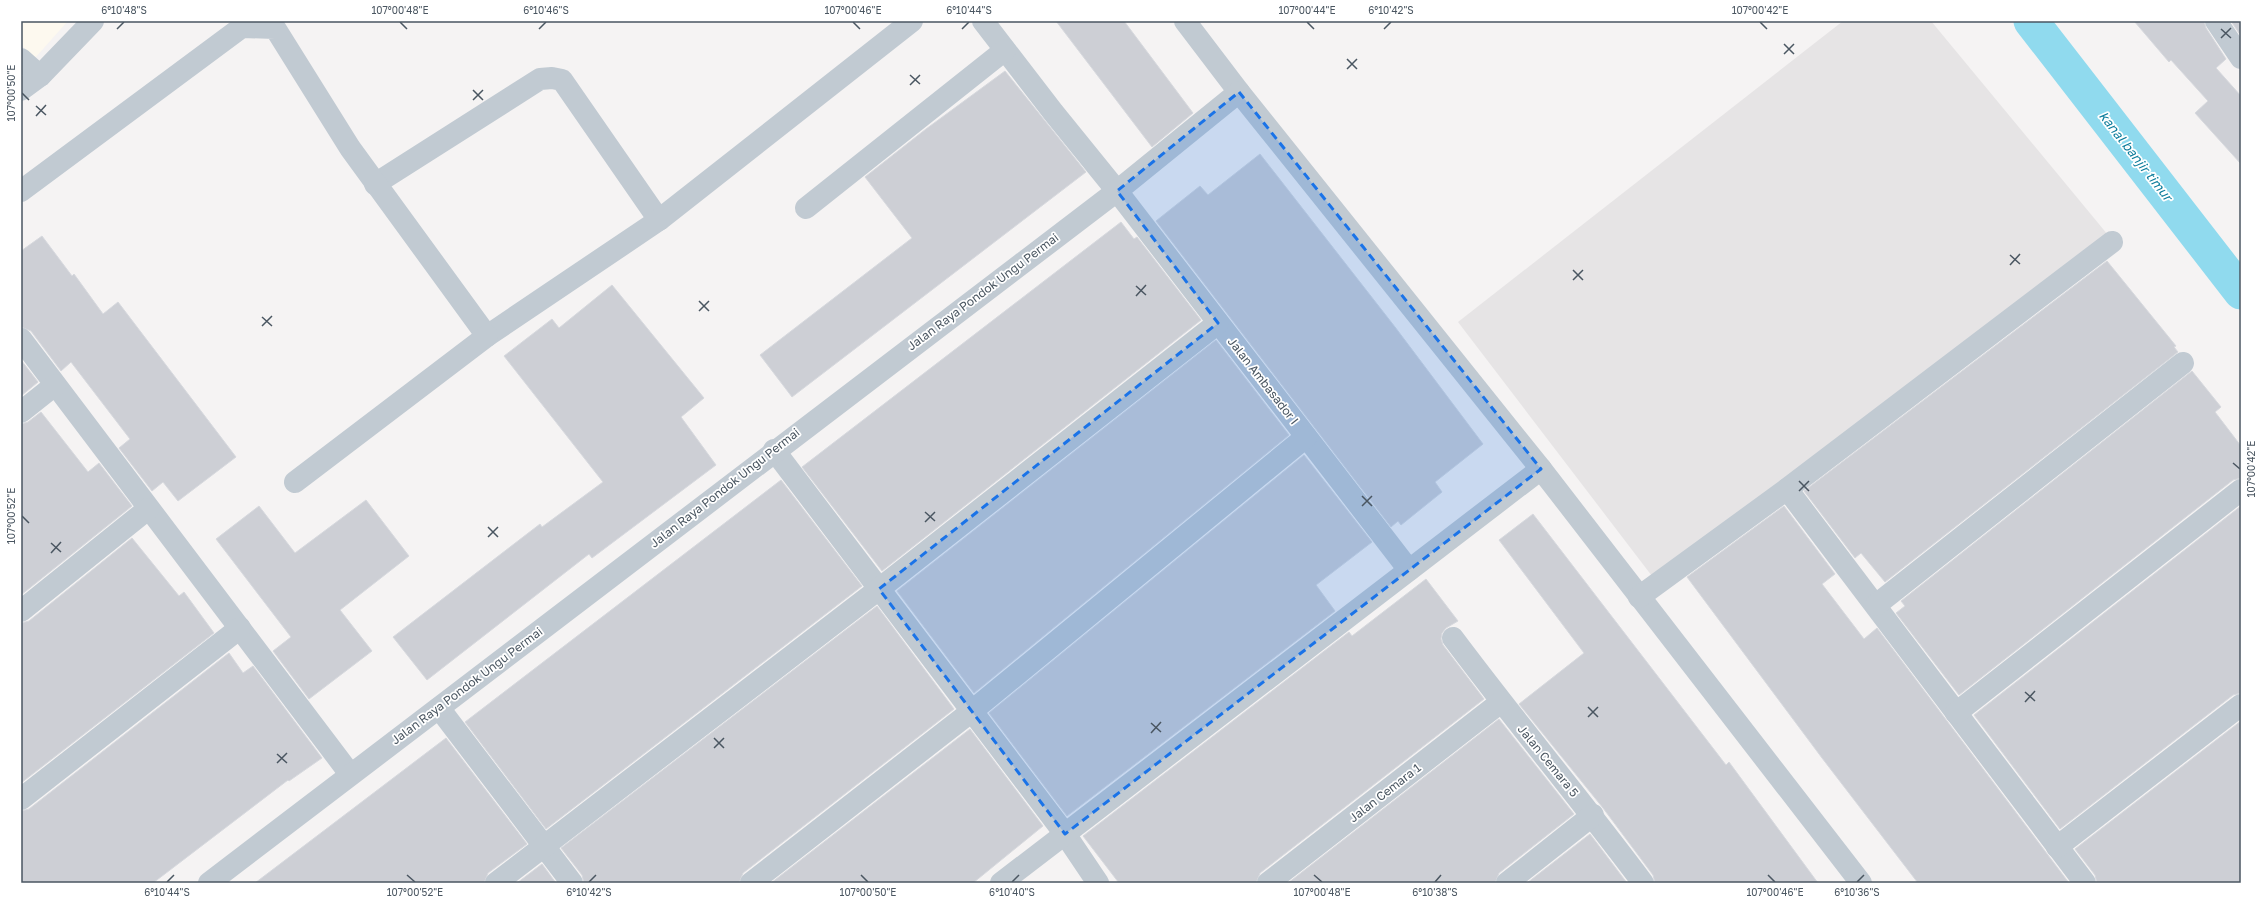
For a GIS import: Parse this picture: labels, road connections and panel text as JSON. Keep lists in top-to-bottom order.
{
  "streets": {
    "street": [
      "Jalan Raya Pondok Ungu Permai",
      "Jalan Ambasador I",
      "Jalan Cemara 5",
      "Jalan Cemara 1"
    ]
  },
  "crossings": [
    ["Jalan Raya Pondok Ungu Permai", "Jalan Ambasador I"],
    ["Jalan Cemara 5", "Jalan Cemara 1"]
  ],
  "water": ["kanal banjir timur"],
  "coordinates": [
    "6°10'48\"S",
    "107°00'48\"E",
    "6°10'46\"S",
    "107°00'46\"E",
    "6°10'44\"S",
    "107°00'44\"E",
    "6°10'42\"S",
    "107°00'42\"E",
    "107°00'50\"E",
    "107°00'52\"E",
    "6°10'40\"S",
    "6°10'38\"S",
    "6°10'36\"S"
  ]
}
